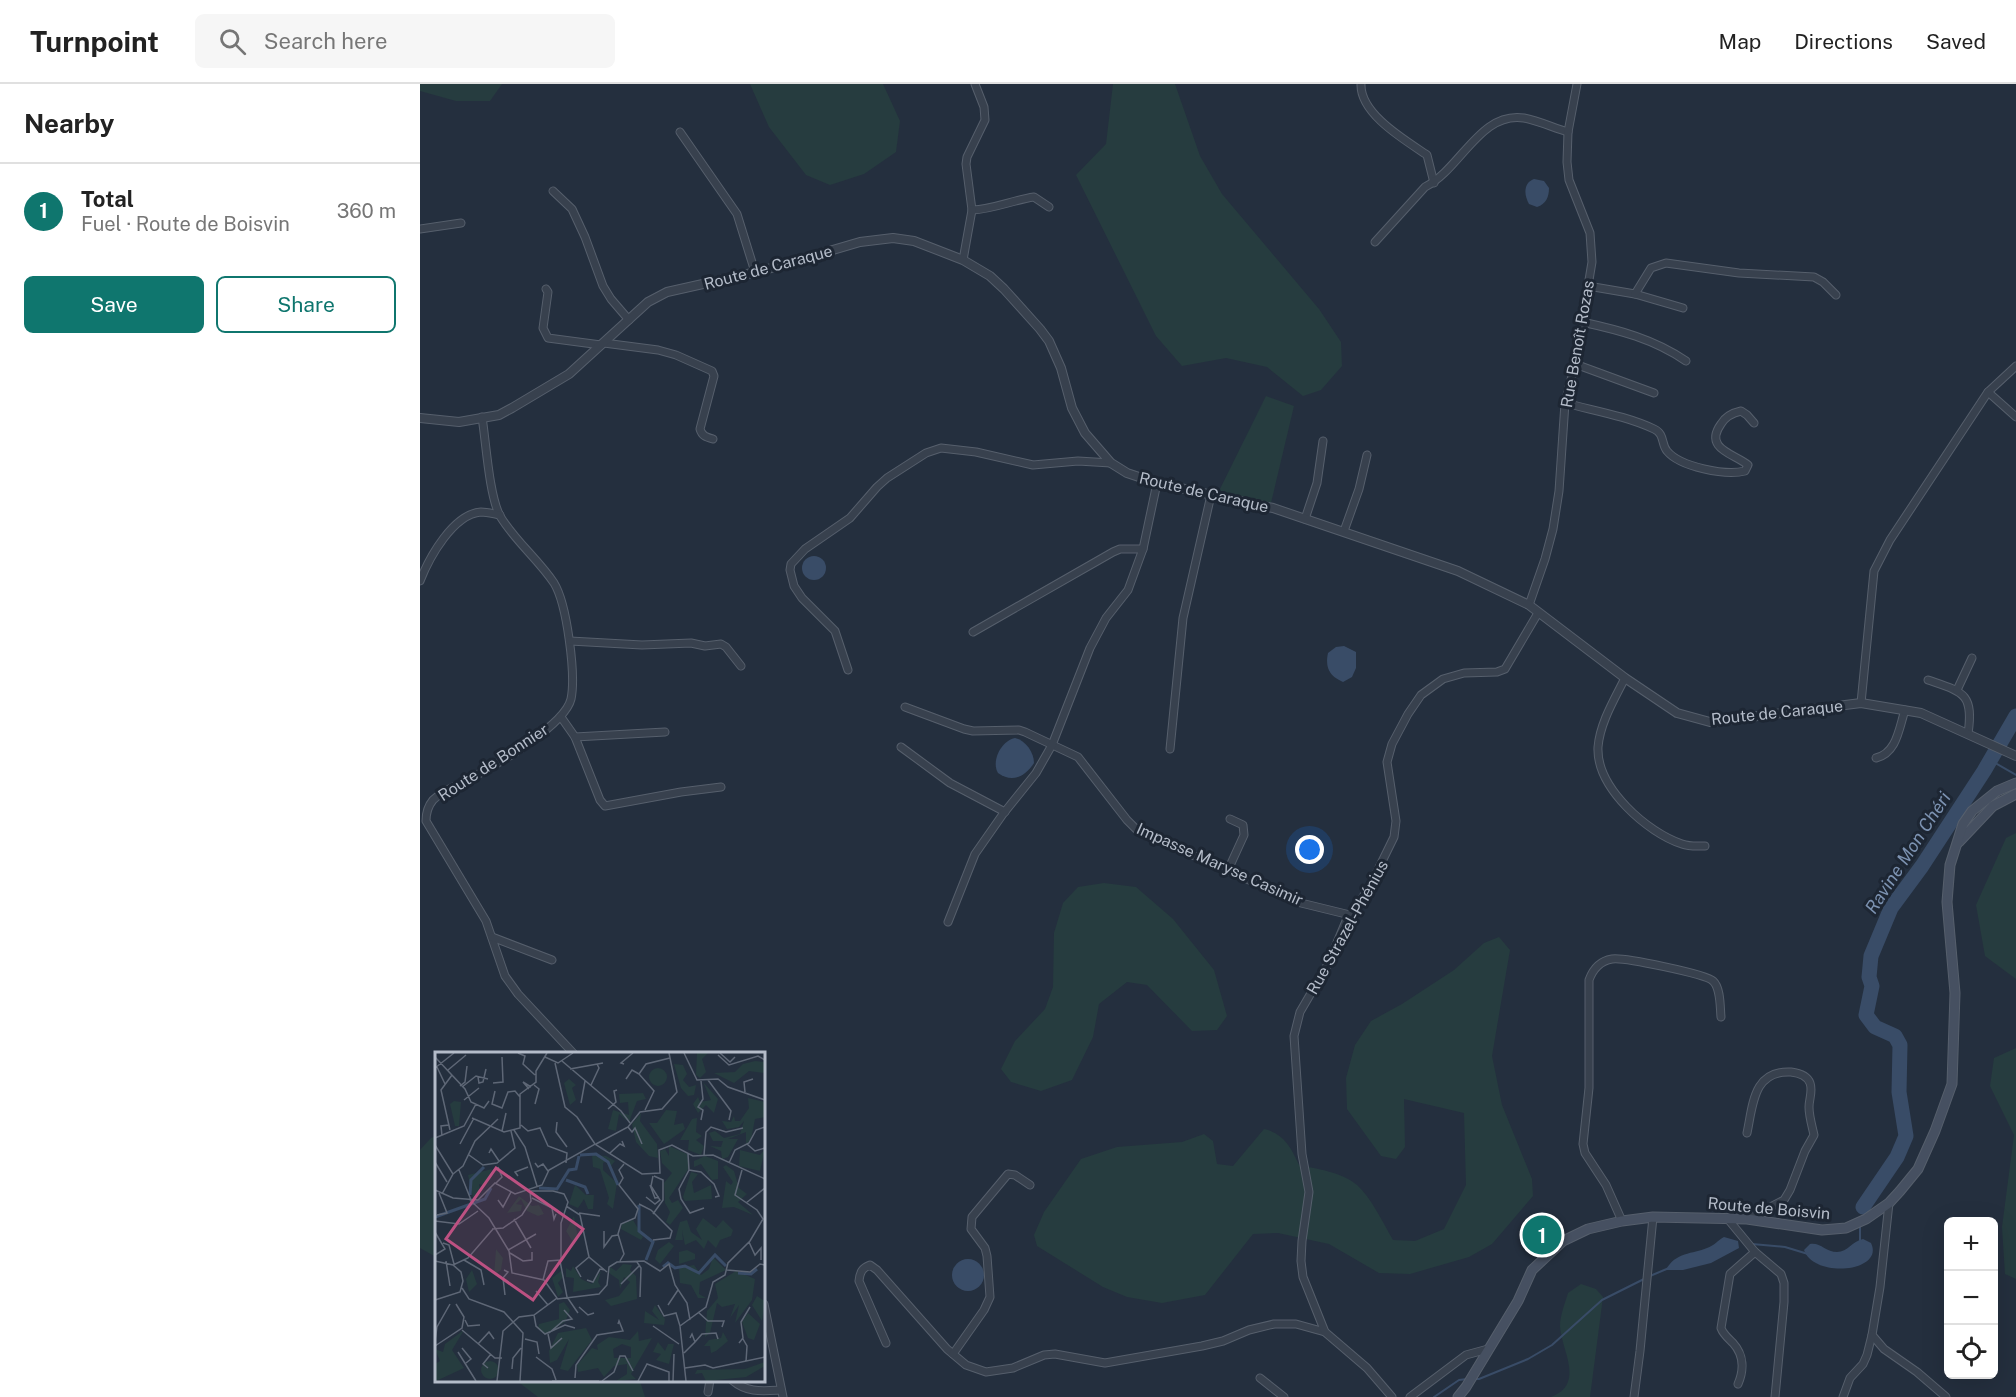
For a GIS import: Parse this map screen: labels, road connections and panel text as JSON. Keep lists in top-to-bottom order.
{
  "streets": {
    "main road": ["Route de Boisvin"],
    "street": [
      "Route de Caraque",
      "Rue Benoît Rozas",
      "Route de Bonnier",
      "Impasse Maryse Casimir",
      "Rue Strazel-Phénius"
    ]
  },
  "crossings": [
    ["Route de Caraque", "Rue Benoît Rozas"],
    ["Route de Caraque", "Route de Bonnier"],
    ["Route de Caraque", "Rue Strazel-Phénius"],
    ["Impasse Maryse Casimir", "Rue Strazel-Phénius"]
  ],
  "water": ["Ravine Mon Chéri"],
  "page": {
    "header": "Turnpoint",
    "search": "Search here",
    "nav": ["Map", "Directions", "Saved"],
    "heading": "Nearby",
    "list": [
      {
        "mark": "1",
        "name": "Total",
        "note": "Fuel · Route de Boisvin",
        "value": "360 m"
      }
    ],
    "buttons": ["Save", "Share"],
    "pins": "1",
    "map_buttons": ["+", "−"]
  }
}
